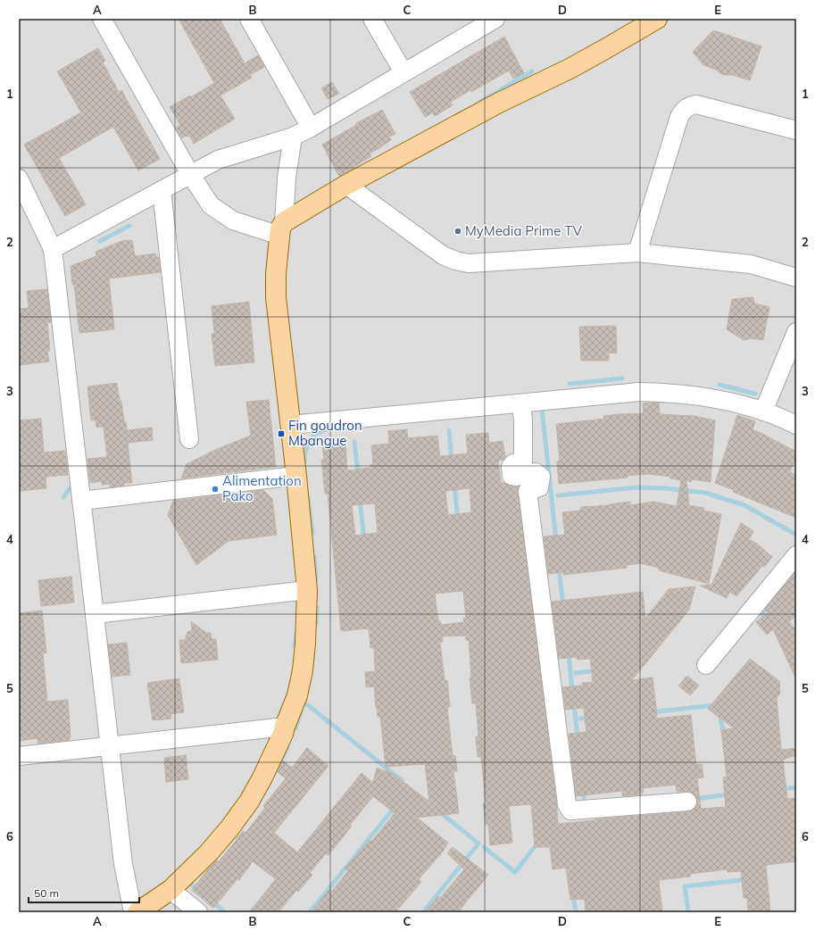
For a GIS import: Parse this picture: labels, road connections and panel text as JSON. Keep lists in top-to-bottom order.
{
  "places": {
    "other": ["MyMedia Prime TV", "Alimentation Pako"],
    "transit": ["Fin goudron Mbangue"]
  },
  "scale_bar": "50 m",
  "grid": {
    "columns": [
      "A",
      "B",
      "C",
      "D",
      "E"
    ],
    "rows": [
      "1",
      "2",
      "3",
      "4",
      "5",
      "6"
    ]
  }
}
